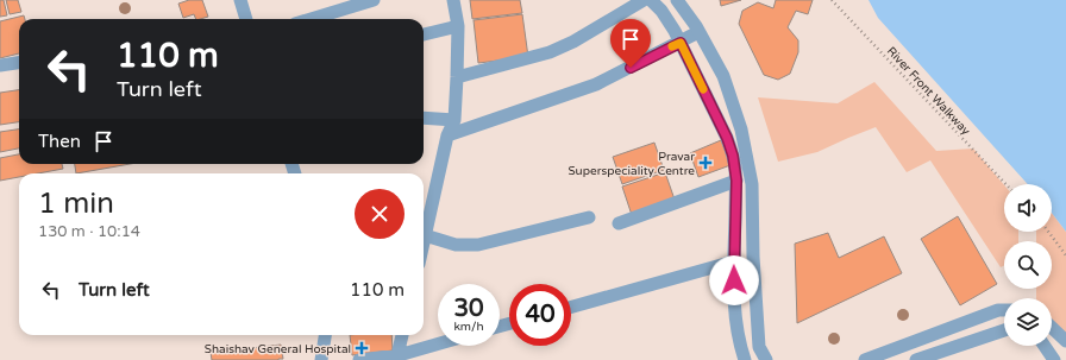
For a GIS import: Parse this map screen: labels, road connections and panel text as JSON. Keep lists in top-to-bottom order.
{
  "streets": {
    "path": ["River Front Walkway"]
  },
  "places": {
    "health": ["Pravar Superspeciality Centre", "Shaishav General Hospital"]
  },
  "page": {
    "turn": ["110 m", "Turn left"],
    "then": "Then",
    "heading": ["1 min", "130 m · 10:14"],
    "list": [
      {
        "name": "Turn left",
        "value": "110 m"
      }
    ],
    "speed": "30 km/h",
    "limit": "40"
  }
}
